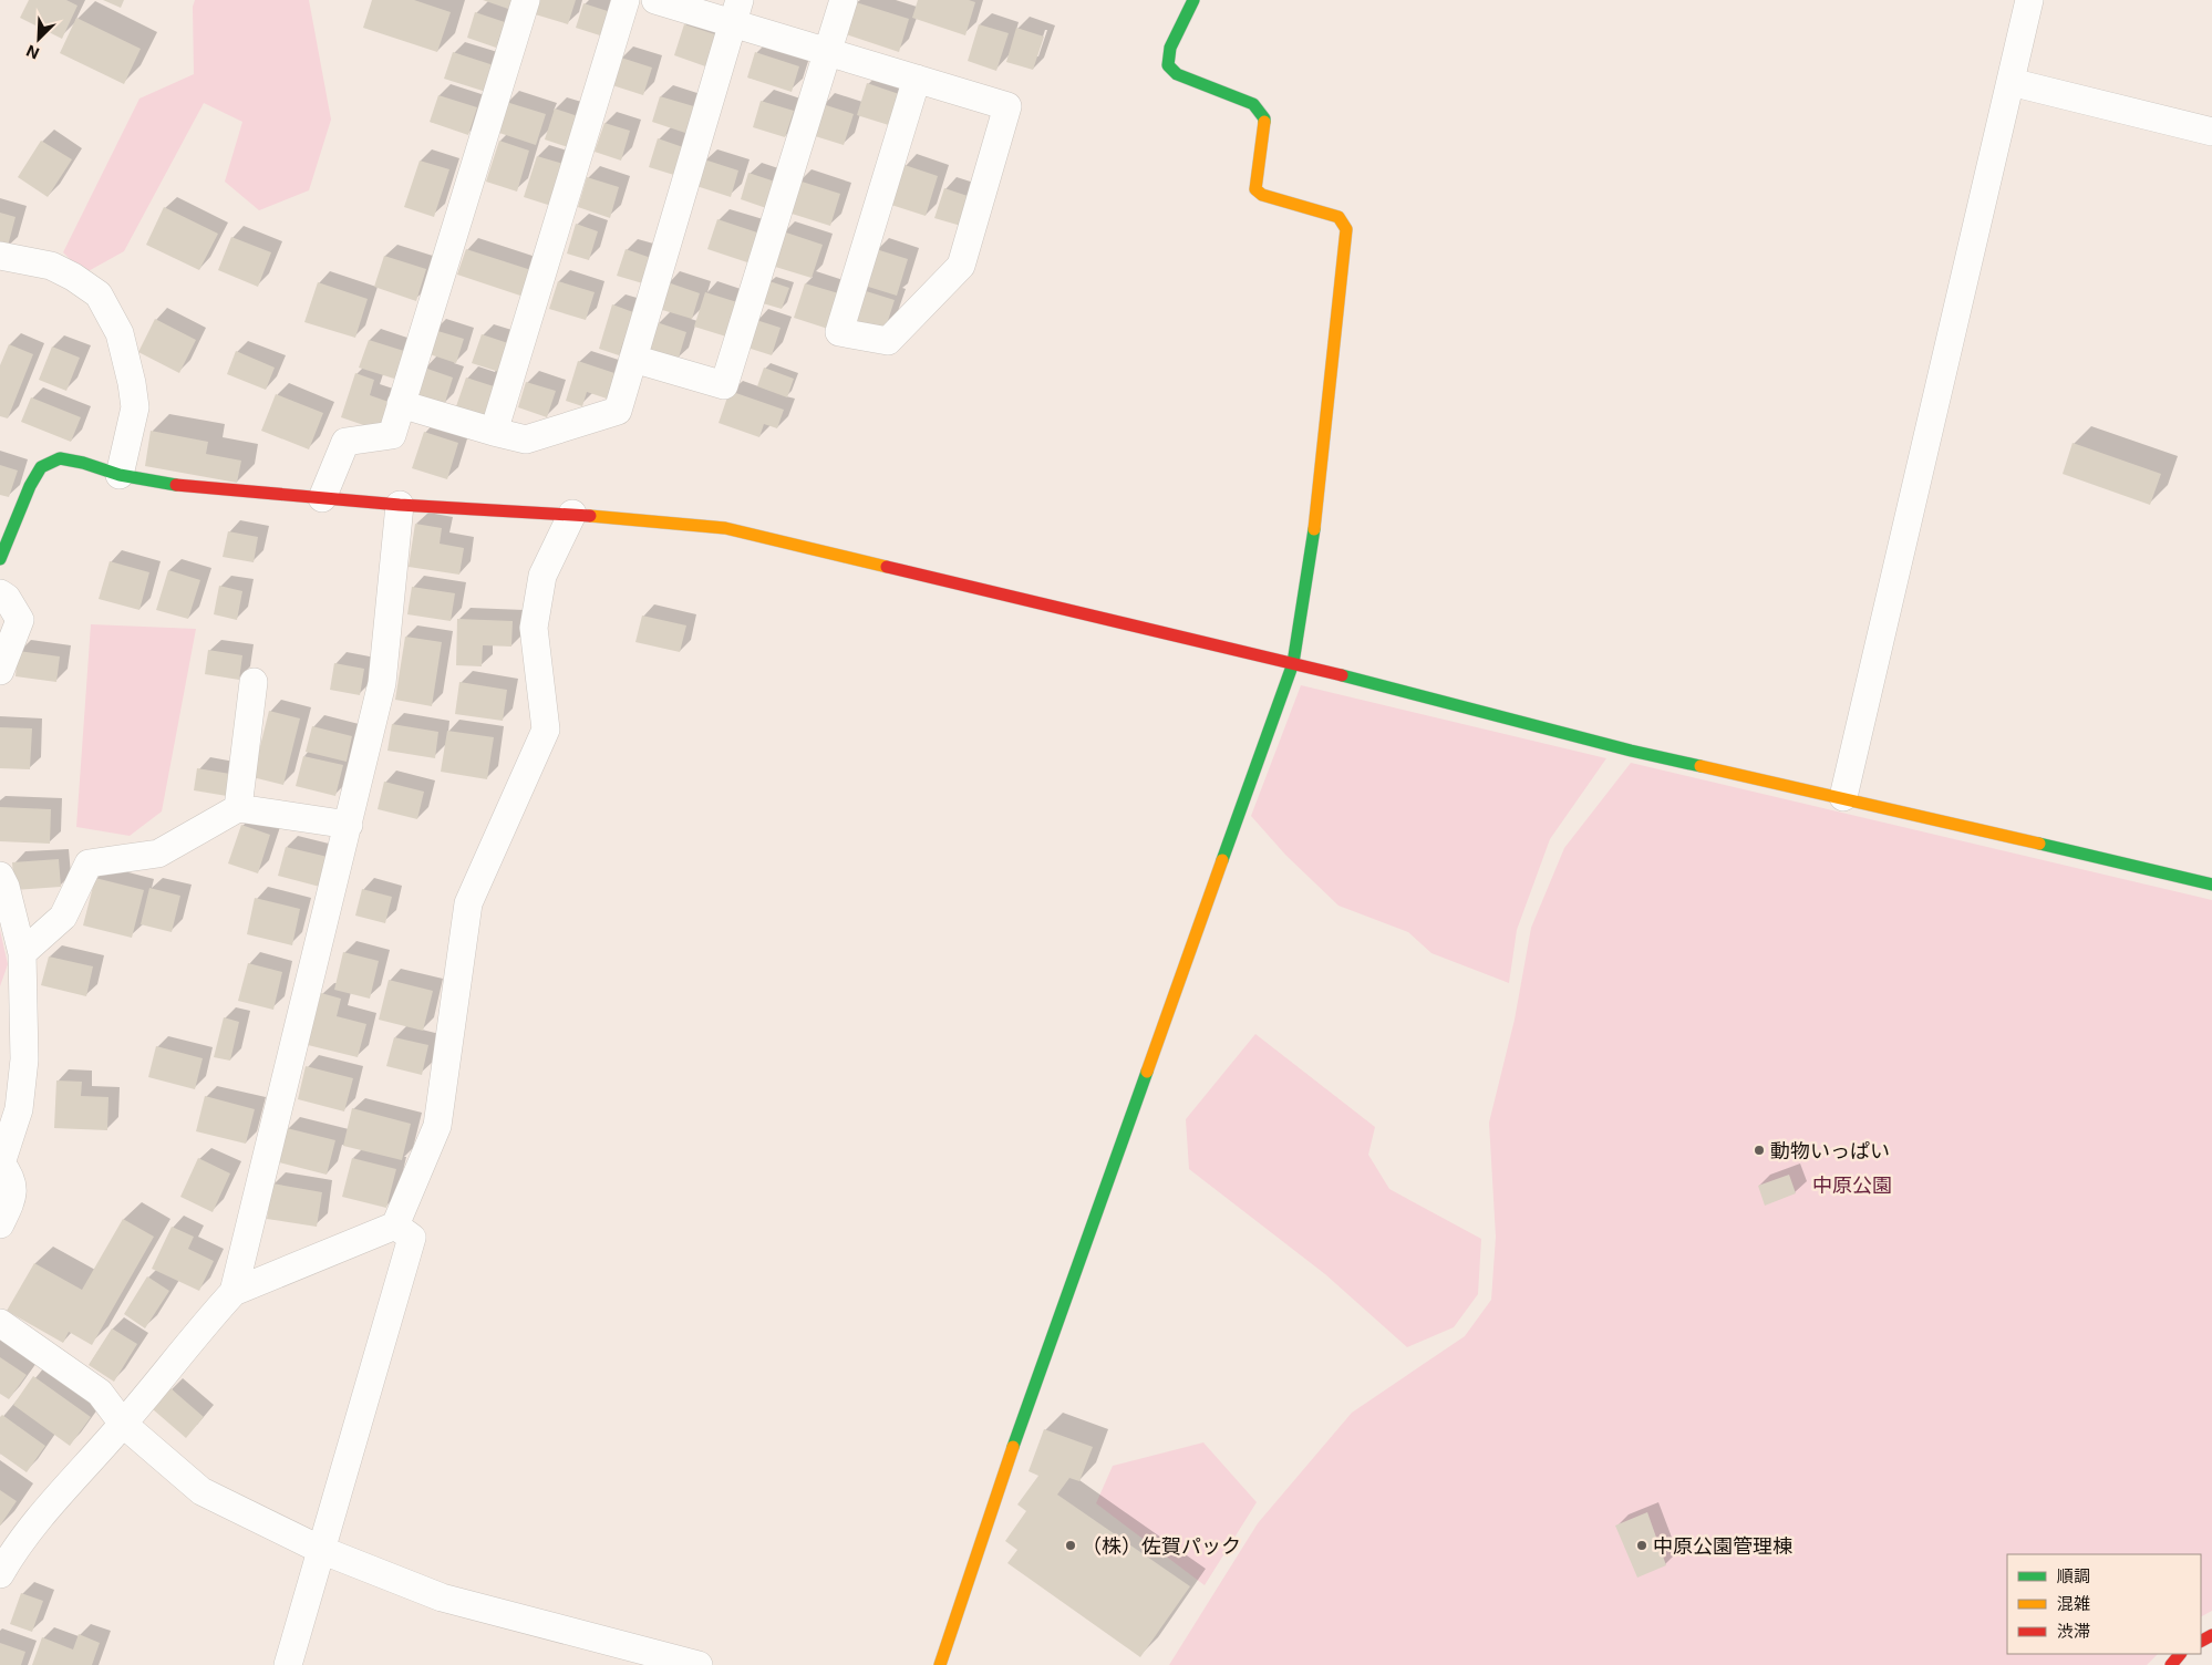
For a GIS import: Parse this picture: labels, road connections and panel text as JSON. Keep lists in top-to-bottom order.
{
  "parks": ["中原公園"],
  "places": ["動物いっぱい", "（株）佐賀パック", "中原公園管理棟"],
  "legend": ["順調", "混雑", "渋滞"],
  "north": "bottom left"
}
